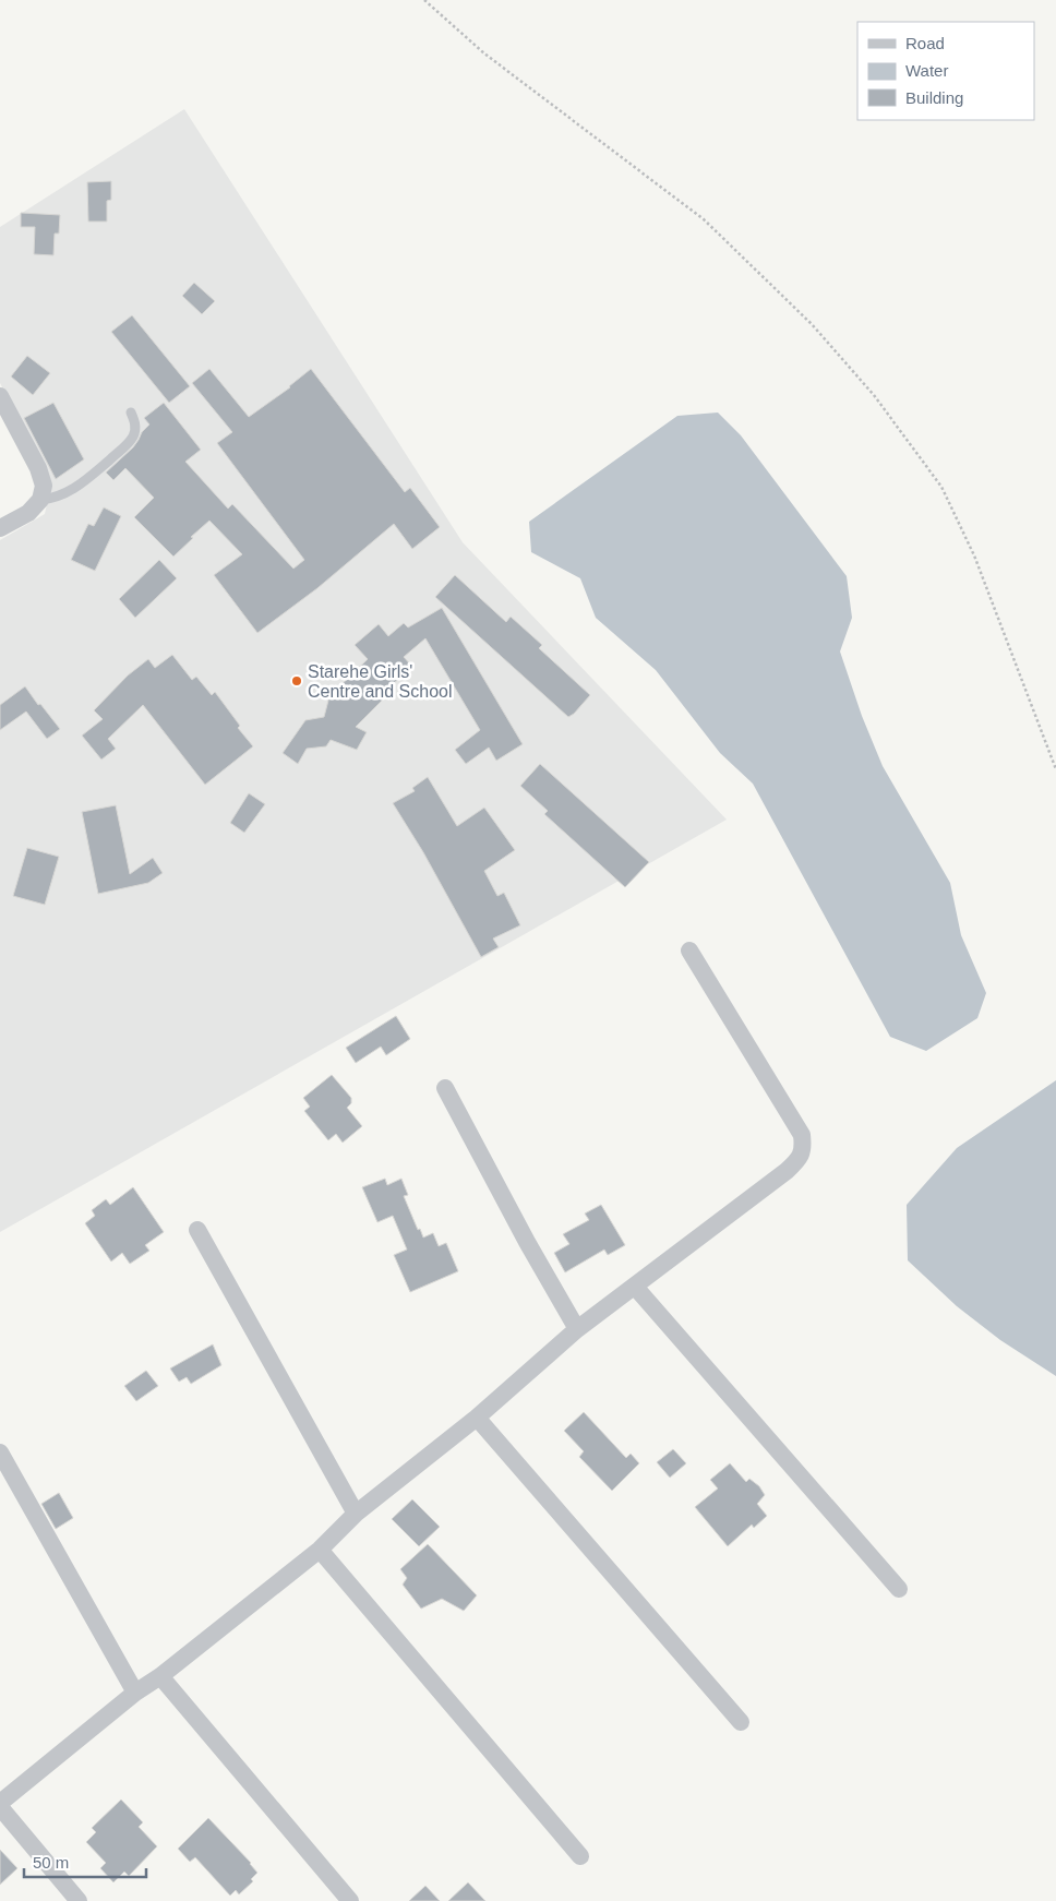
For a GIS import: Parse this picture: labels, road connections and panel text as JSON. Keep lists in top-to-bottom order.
{
  "places": ["Starehe Girls' Centre and School"],
  "legend": ["Road", "Water", "Building"],
  "scale_bar": "50 m"
}
